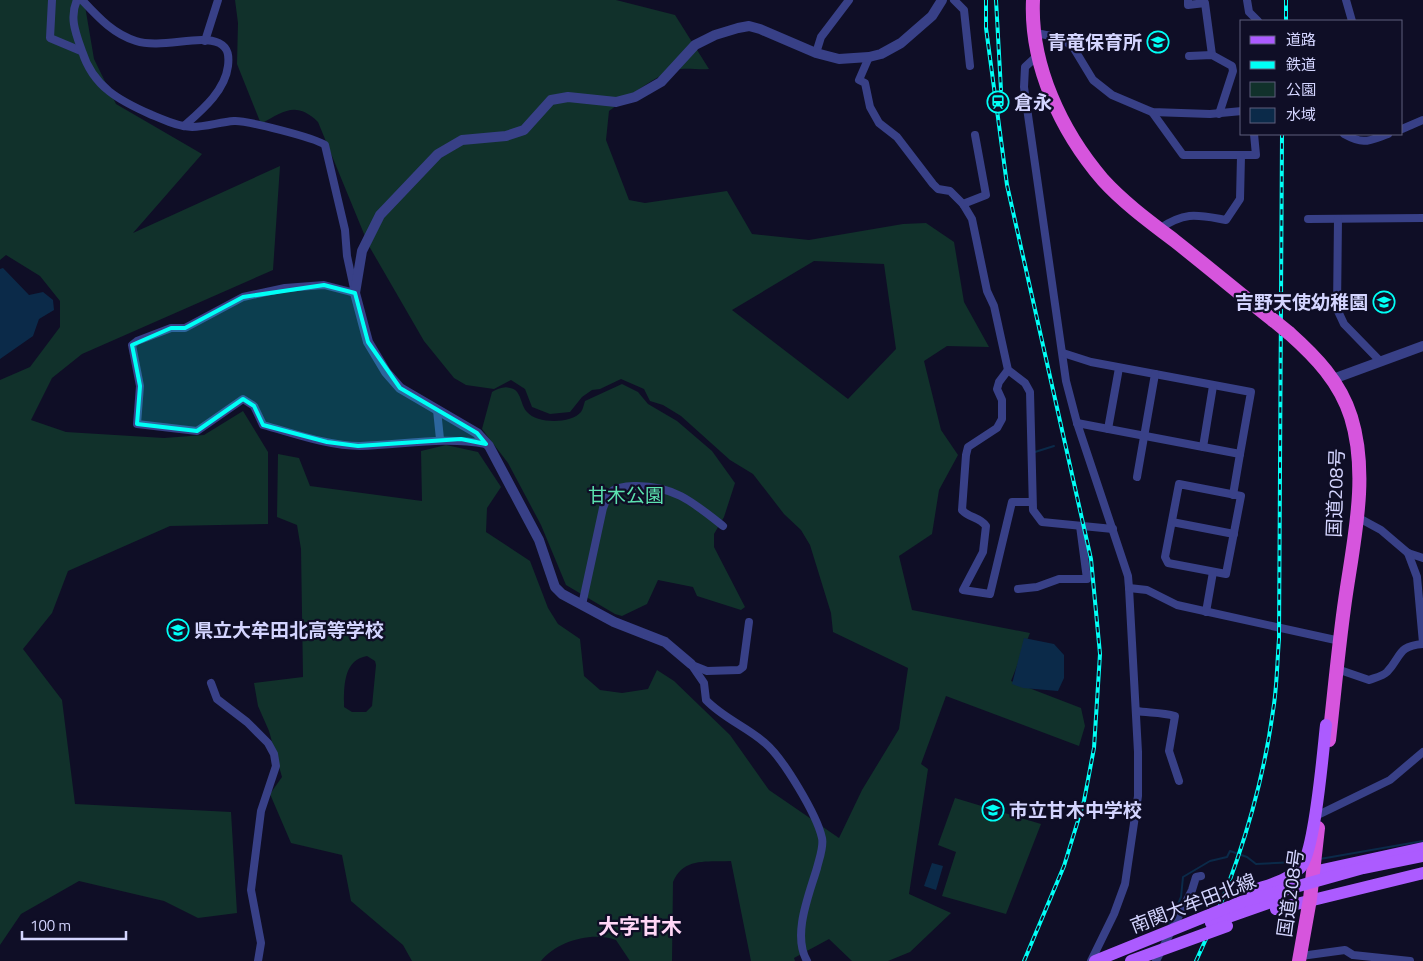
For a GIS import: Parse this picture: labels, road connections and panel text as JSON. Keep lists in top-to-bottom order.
{
  "streets": {
    "highway": ["国道208号"],
    "main road": ["南関大牟田北線"]
  },
  "districts": ["大字甘木"],
  "parks": ["甘木公園"],
  "places": {
    "school or university": [
      "青竜保育所",
      "吉野天使幼稚園",
      "県立大牟田北高等学校",
      "市立甘木中学校"
    ],
    "station": ["倉永"]
  },
  "legend": [
    "道路",
    "鉄道",
    "公園",
    "水域"
  ],
  "scale_bar": "100 m"
}
